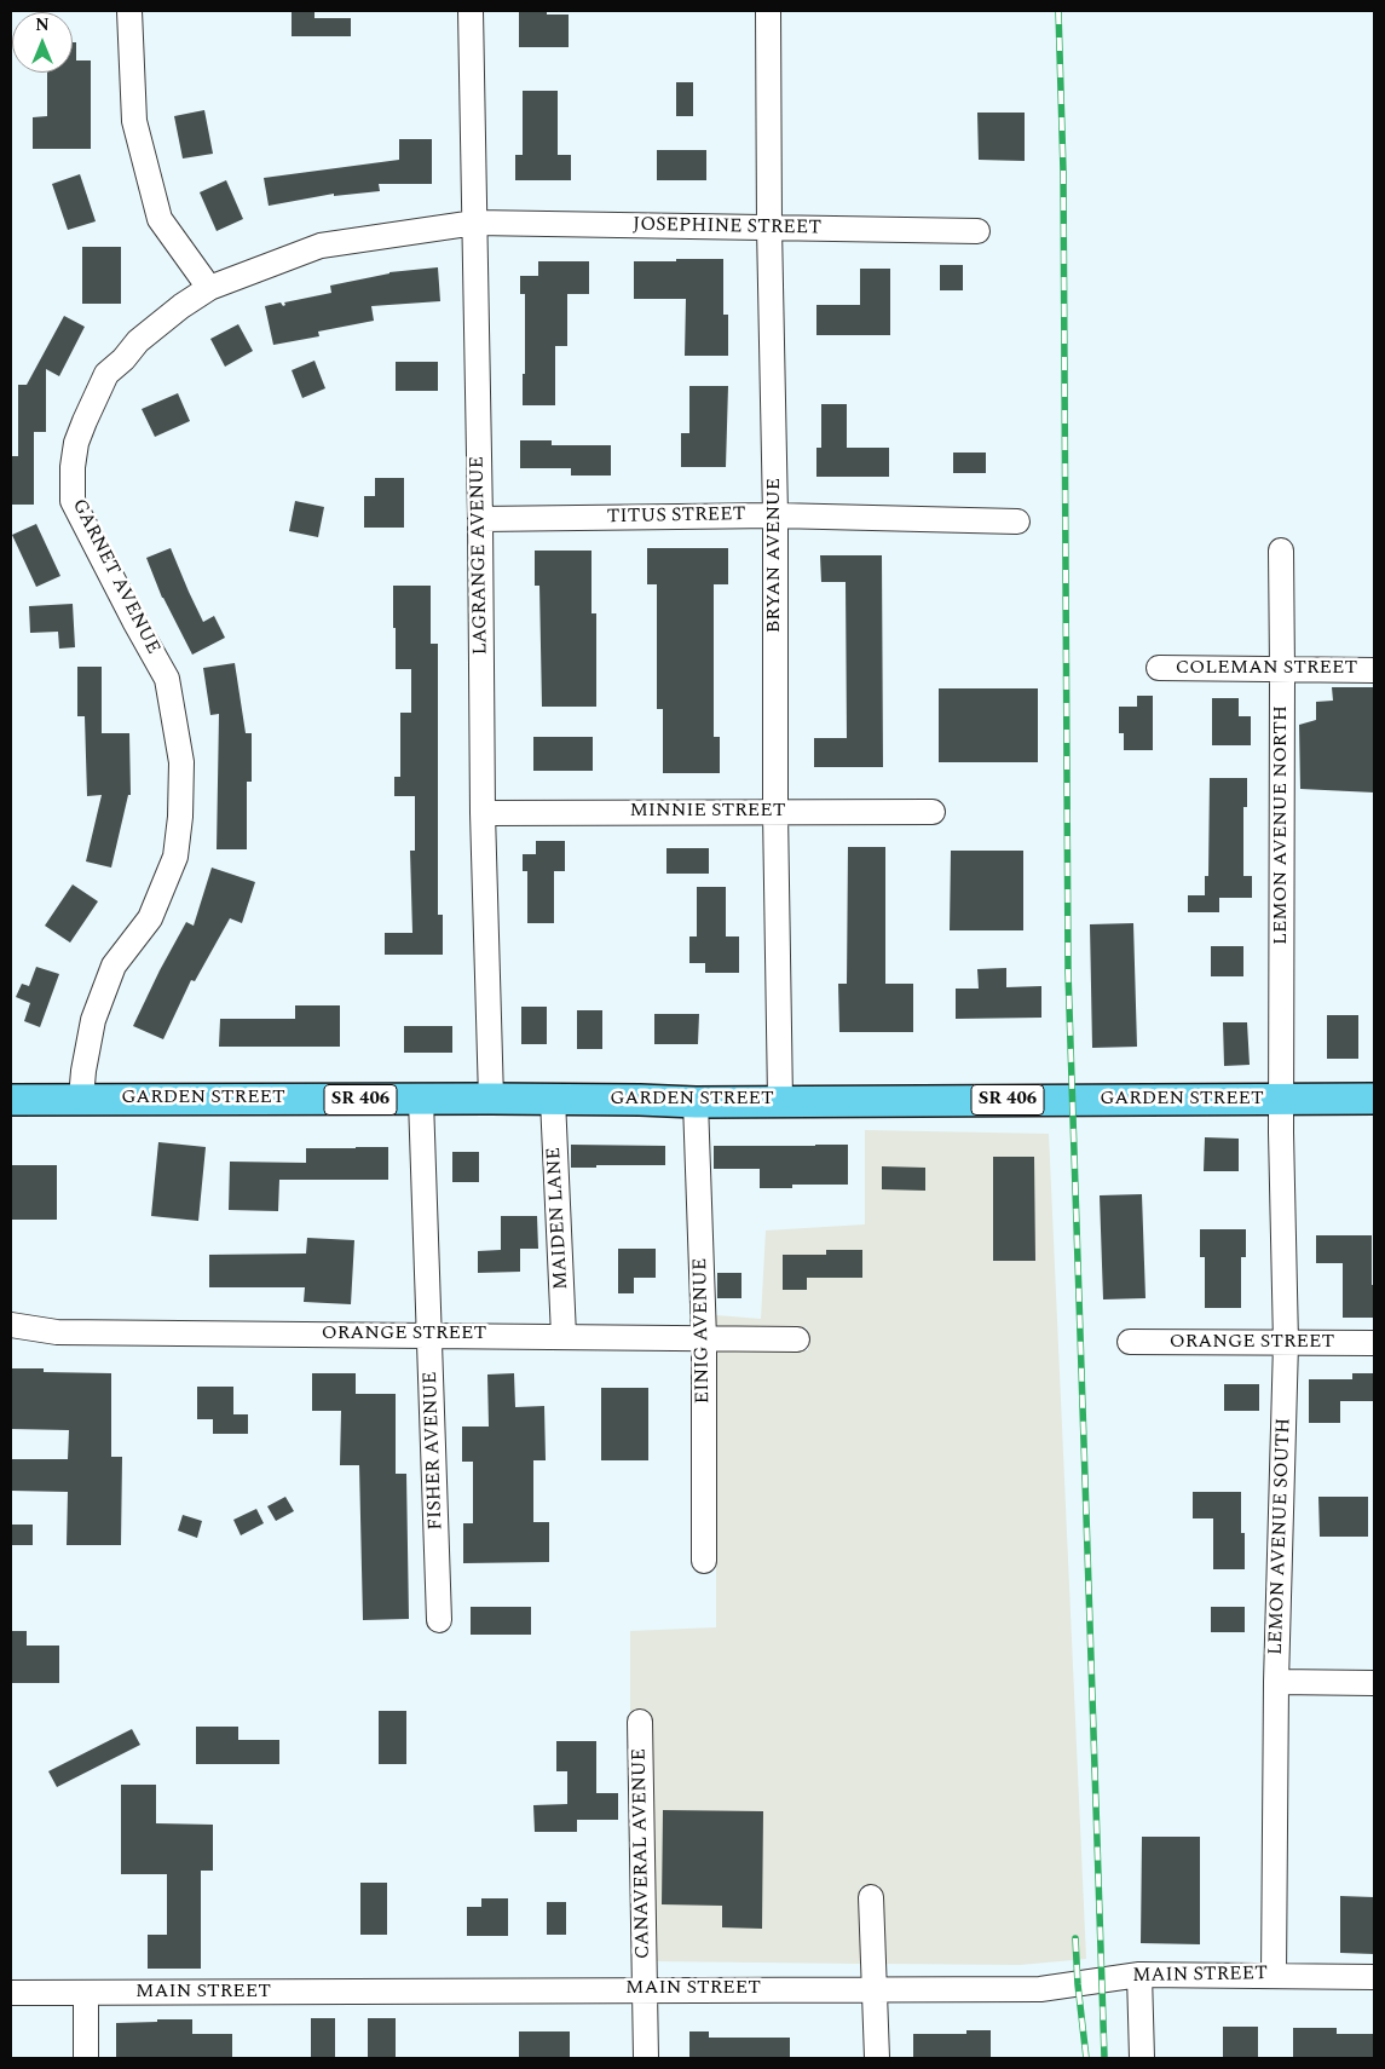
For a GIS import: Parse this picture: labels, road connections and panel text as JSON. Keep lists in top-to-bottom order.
{
  "streets": {
    "main road": ["GARDEN STREET", "SR 406"],
    "street": [
      "JOSEPHINE STREET",
      "TITUS STREET",
      "LAGRANGE AVENUE",
      "BRYAN AVENUE",
      "GARNET AVENUE",
      "COLEMAN STREET",
      "MINNIE STREET",
      "LEMON AVENUE NORTH",
      "MAIDEN LANE",
      "EINIG AVENUE",
      "ORANGE STREET",
      "FISHER AVENUE",
      "LEMON AVENUE SOUTH",
      "CANAVERAL AVENUE",
      "MAIN STREET"
    ]
  },
  "crossings": [
    ["JOSEPHINE STREET", "LAGRANGE AVENUE"],
    ["JOSEPHINE STREET", "BRYAN AVENUE"],
    ["JOSEPHINE STREET", "GARNET AVENUE"],
    ["TITUS STREET", "LAGRANGE AVENUE"],
    ["TITUS STREET", "BRYAN AVENUE"],
    ["LAGRANGE AVENUE", "GARNET AVENUE"],
    ["LAGRANGE AVENUE", "MINNIE STREET"],
    ["LAGRANGE AVENUE", "GARDEN STREET"],
    ["BRYAN AVENUE", "MINNIE STREET"],
    ["BRYAN AVENUE", "GARDEN STREET"],
    ["GARNET AVENUE", "GARDEN STREET"],
    ["COLEMAN STREET", "LEMON AVENUE NORTH"],
    ["LEMON AVENUE NORTH", "GARDEN STREET"],
    ["LEMON AVENUE NORTH", "LEMON AVENUE SOUTH"],
    ["GARDEN STREET", "MAIDEN LANE"],
    ["GARDEN STREET", "EINIG AVENUE"],
    ["GARDEN STREET", "FISHER AVENUE"],
    ["GARDEN STREET", "LEMON AVENUE SOUTH"],
    ["MAIDEN LANE", "ORANGE STREET"],
    ["EINIG AVENUE", "ORANGE STREET"],
    ["ORANGE STREET", "FISHER AVENUE"],
    ["ORANGE STREET", "LEMON AVENUE SOUTH"],
    ["LEMON AVENUE SOUTH", "MAIN STREET"],
    ["CANAVERAL AVENUE", "MAIN STREET"]
  ],
  "north": "top"
}
